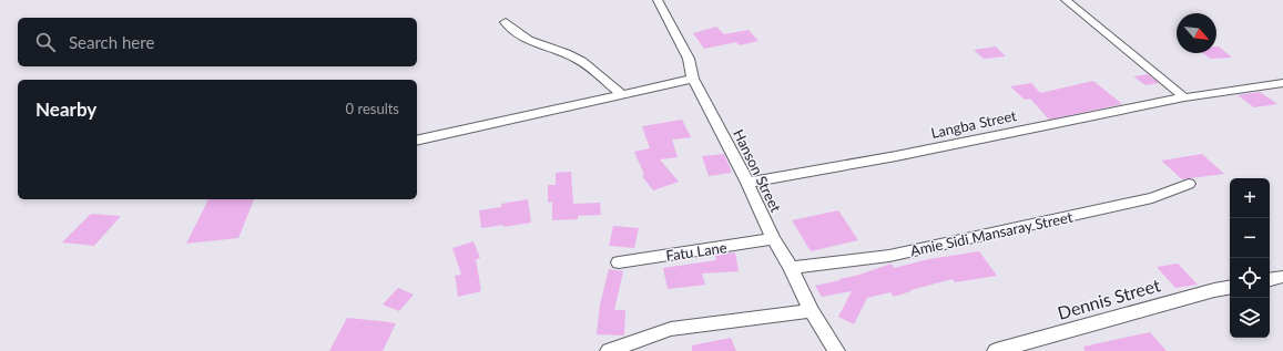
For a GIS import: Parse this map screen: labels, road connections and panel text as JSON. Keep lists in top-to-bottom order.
{
  "streets": {
    "street": [
      "Langba Street",
      "Hanson Street",
      "Amie Sidi Mansaray Street",
      "Fatu Lane",
      "Dennis Street"
    ]
  },
  "crossings": [
    ["Langba Street", "Hanson Street"],
    ["Hanson Street", "Amie Sidi Mansaray Street"],
    ["Hanson Street", "Fatu Lane"]
  ],
  "north": "bottom right",
  "page": {
    "search": "Search here",
    "heading": ["Nearby", "0 results"],
    "map_buttons": ["+", "−"]
  }
}
